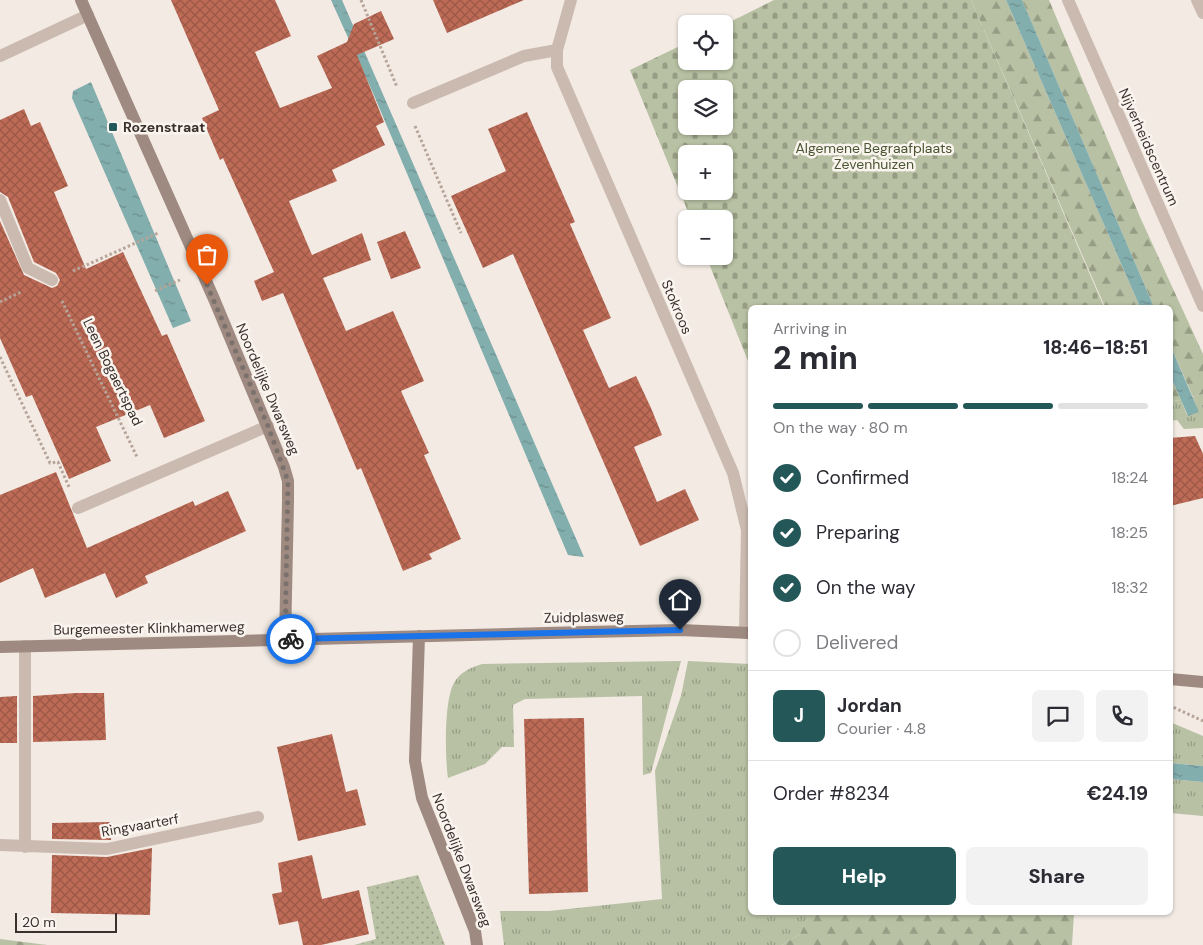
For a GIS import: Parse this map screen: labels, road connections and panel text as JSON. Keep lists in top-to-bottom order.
{
  "streets": {
    "street": [
      "Nijverheidscentrum",
      "Stokroos",
      "Noordelijke Dwarsweg",
      "Zuidplasweg",
      "Burgemeester Klinkhamerweg",
      "Ringvaarterf"
    ],
    "path": ["Leen Bogaertspad"]
  },
  "crossings": [
    ["Stokroos", "Zuidplasweg"],
    ["Noordelijke Dwarsweg", "Zuidplasweg"],
    ["Noordelijke Dwarsweg", "Burgemeester Klinkhamerweg"],
    ["Zuidplasweg", "Burgemeester Klinkhamerweg"]
  ],
  "parks": ["Algemene Begraafplaats Zevenhuizen"],
  "places": {
    "transit": ["Rozenstraat"]
  },
  "scale_bar": "20 m",
  "page": {
    "map_buttons": ["+", "−"],
    "heading": ["2 min", "Arriving in", "18:46–18:51"],
    "panel": [
      "Jordan",
      "Courier · 4.8",
      "Order #8234",
      "€24.19"
    ],
    "bar": "On the way · 80 m",
    "list": [
      ["Confirmed", "18:24"],
      ["Preparing", "18:25"],
      ["On the way", "18:32"],
      "Delivered"
    ],
    "round": "J",
    "buttons": ["Help", "Share"],
    "scale": "20 m"
  }
}
